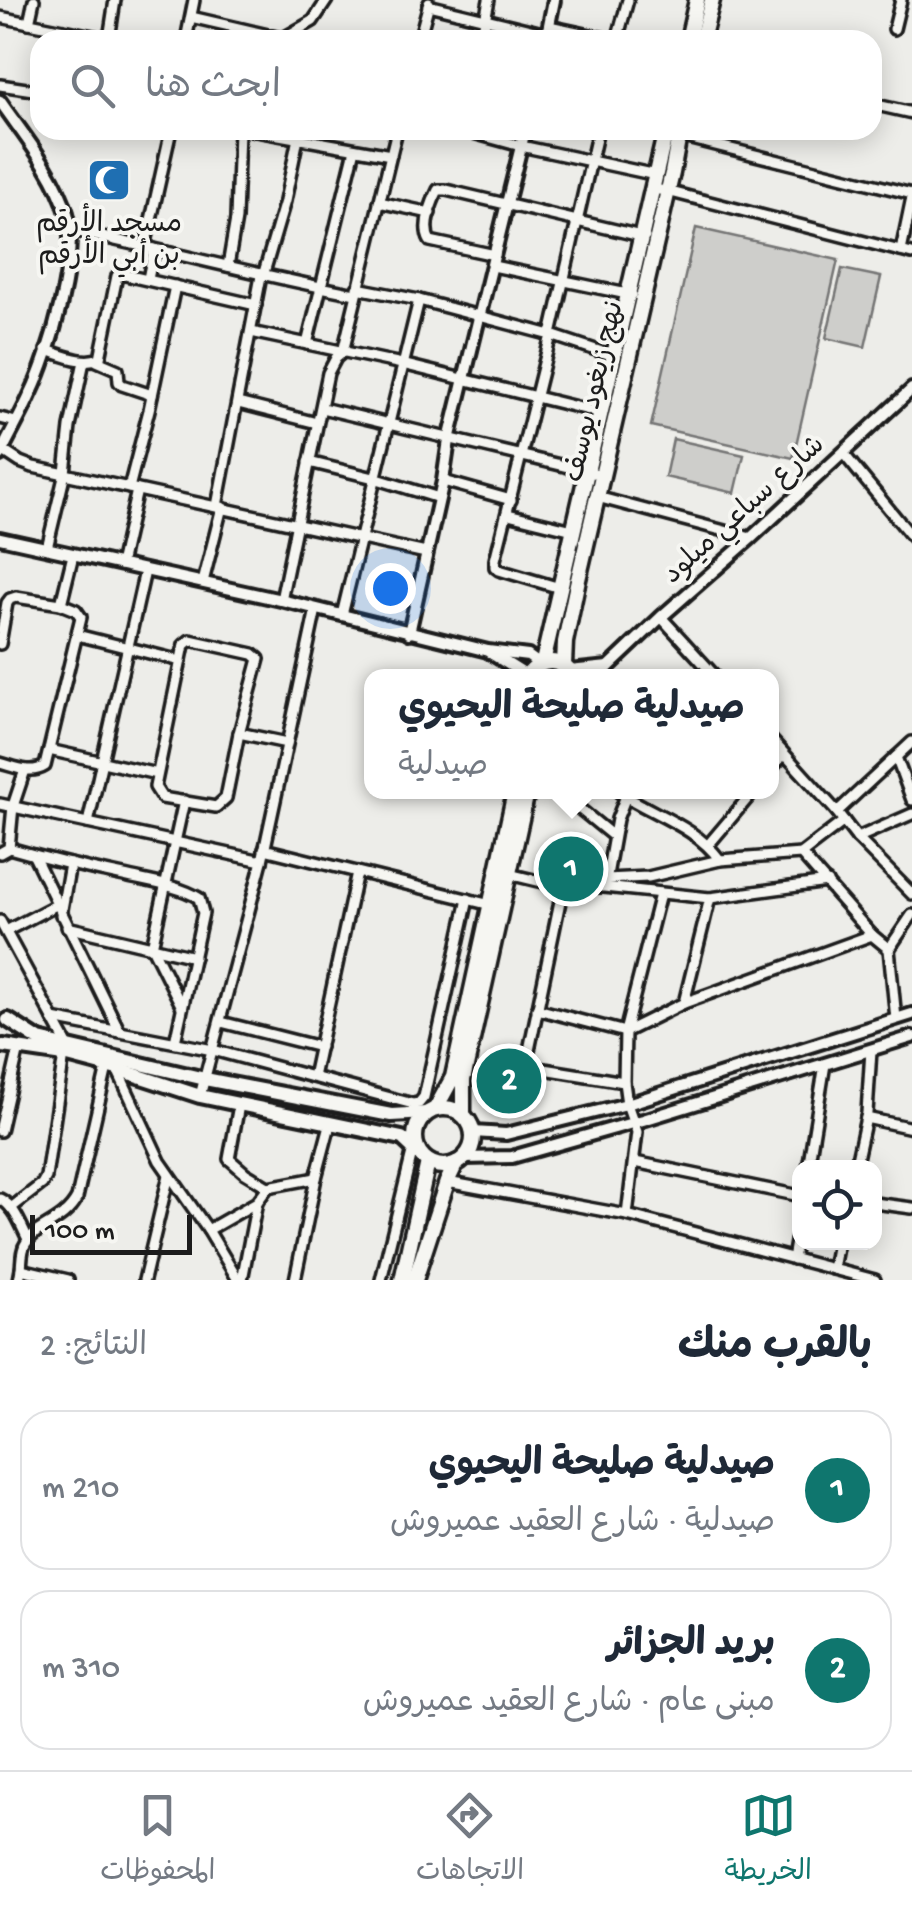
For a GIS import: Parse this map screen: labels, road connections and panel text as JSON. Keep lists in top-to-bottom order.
{
  "streets": {
    "main road": ["نهج زيغود يوسف"],
    "street": ["شارع سباعي ميلود"]
  },
  "places": {
    "mosque": ["مسجد الأرقم بن أبي الأرقم"]
  },
  "scale_bar": "100 m",
  "page": {
    "search": "ابحث هنا",
    "popup": ["صيدلية صليحة اليحيوي", "صيدلية"],
    "pins": ["1", "2"],
    "scale": "100 m",
    "heading": ["بالقرب منك", "النتائج: 2"],
    "list": [
      {
        "mark": "1",
        "name": "صيدلية صليحة اليحيوي",
        "note": "صيدلية · شارع العقيد عميروش",
        "value": "210 m"
      },
      {
        "mark": "2",
        "name": "بريد الجزائر",
        "note": "مبنى عام · شارع العقيد عميروش",
        "value": "310 m"
      }
    ],
    "nav": ["الخريطة", "الاتجاهات", "المحفوظات"]
  }
}
